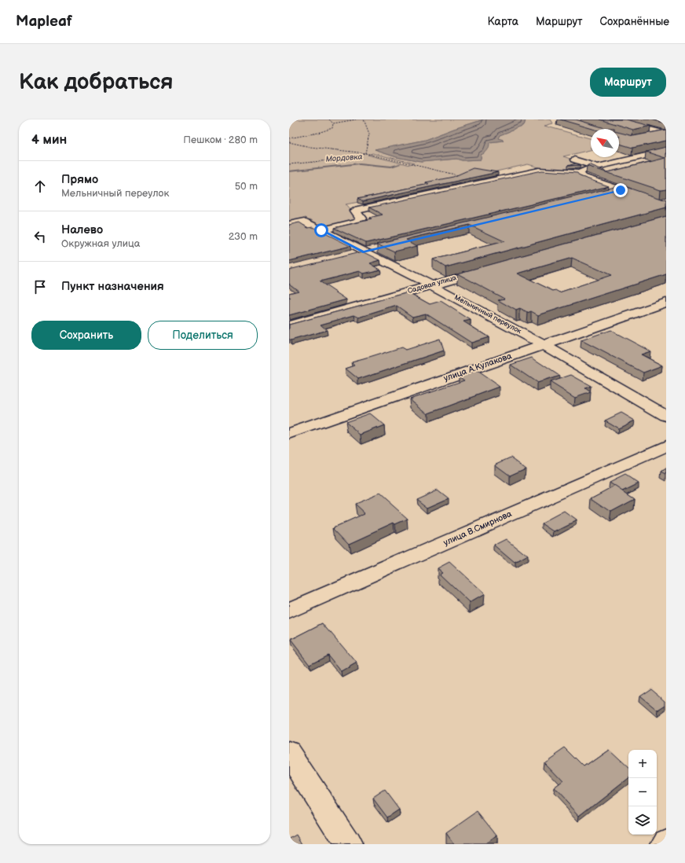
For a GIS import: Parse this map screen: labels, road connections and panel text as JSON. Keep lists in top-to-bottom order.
{
  "streets": {
    "street": [
      "Садовая улица",
      "Мельничный переулок",
      "улица А.Кулакова",
      "улица В.Смирнова"
    ]
  },
  "crossings": [
    ["Садовая улица", "Мельничный переулок"],
    ["Мельничный переулок", "улица А.Кулакова"]
  ],
  "water": ["Мордовка"],
  "north": "top left",
  "page": {
    "header": "Mapleaf",
    "nav": ["Карта", "Маршрут", "Сохранённые"],
    "buttons": [
      "Маршрут",
      ["Сохранить", "Поделиться"]
    ],
    "title": "Как добраться",
    "heading": ["4 мин", "Пешком · 280 m"],
    "list": [
      ["Прямо", "Мельничный переулок", "50 m"],
      ["Налево", "Окружная улица", "230 m"],
      "Пункт назначения"
    ],
    "map_buttons": ["+", "−"]
  }
}
